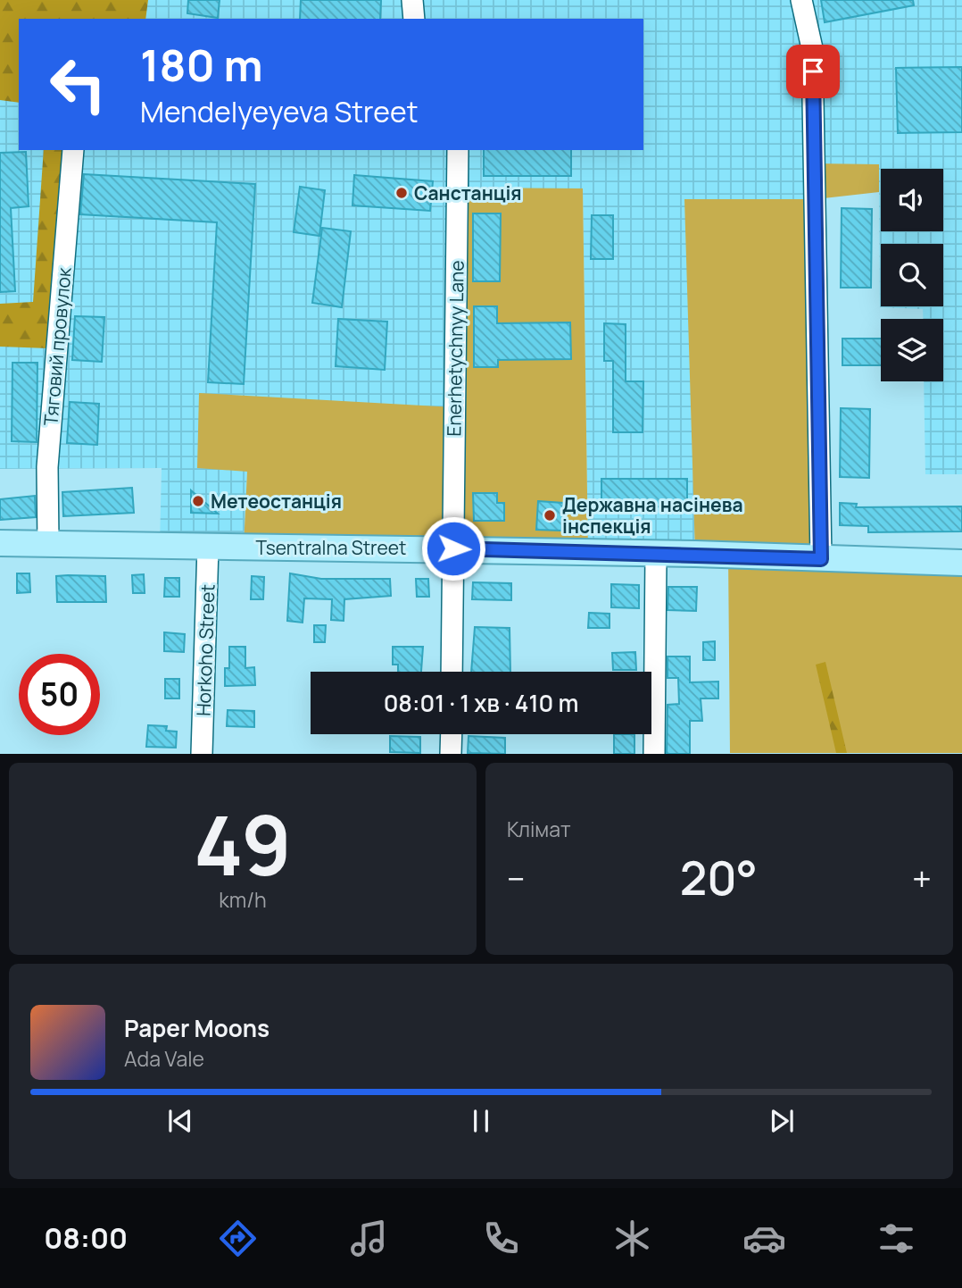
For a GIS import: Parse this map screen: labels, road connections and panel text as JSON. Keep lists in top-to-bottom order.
{
  "streets": {
    "main road": ["Tsentralna Street"],
    "street": ["Тяговий провулок", "Enerhetychnyy Lane", "Horkoho Street"]
  },
  "crossings": [
    ["Тяговий провулок", "Tsentralna Street"],
    ["Enerhetychnyy Lane", "Tsentralna Street"],
    ["Tsentralna Street", "Horkoho Street"]
  ],
  "places": ["Санстанція", "Метеостанція", "Державна насiнева iнспекцiя"],
  "page": {
    "turn": ["180 m", "Mendelyeyeva Street"],
    "limit": "50",
    "trip": "08:01 · 1 хв · 410 m",
    "tile": [
      ["49", "km/h"],
      "Клімат"
    ],
    "heat": ["−", "20°", "+"],
    "song": ["Paper Moons", "Ada Vale"],
    "tabs": "08:00"
  }
}
